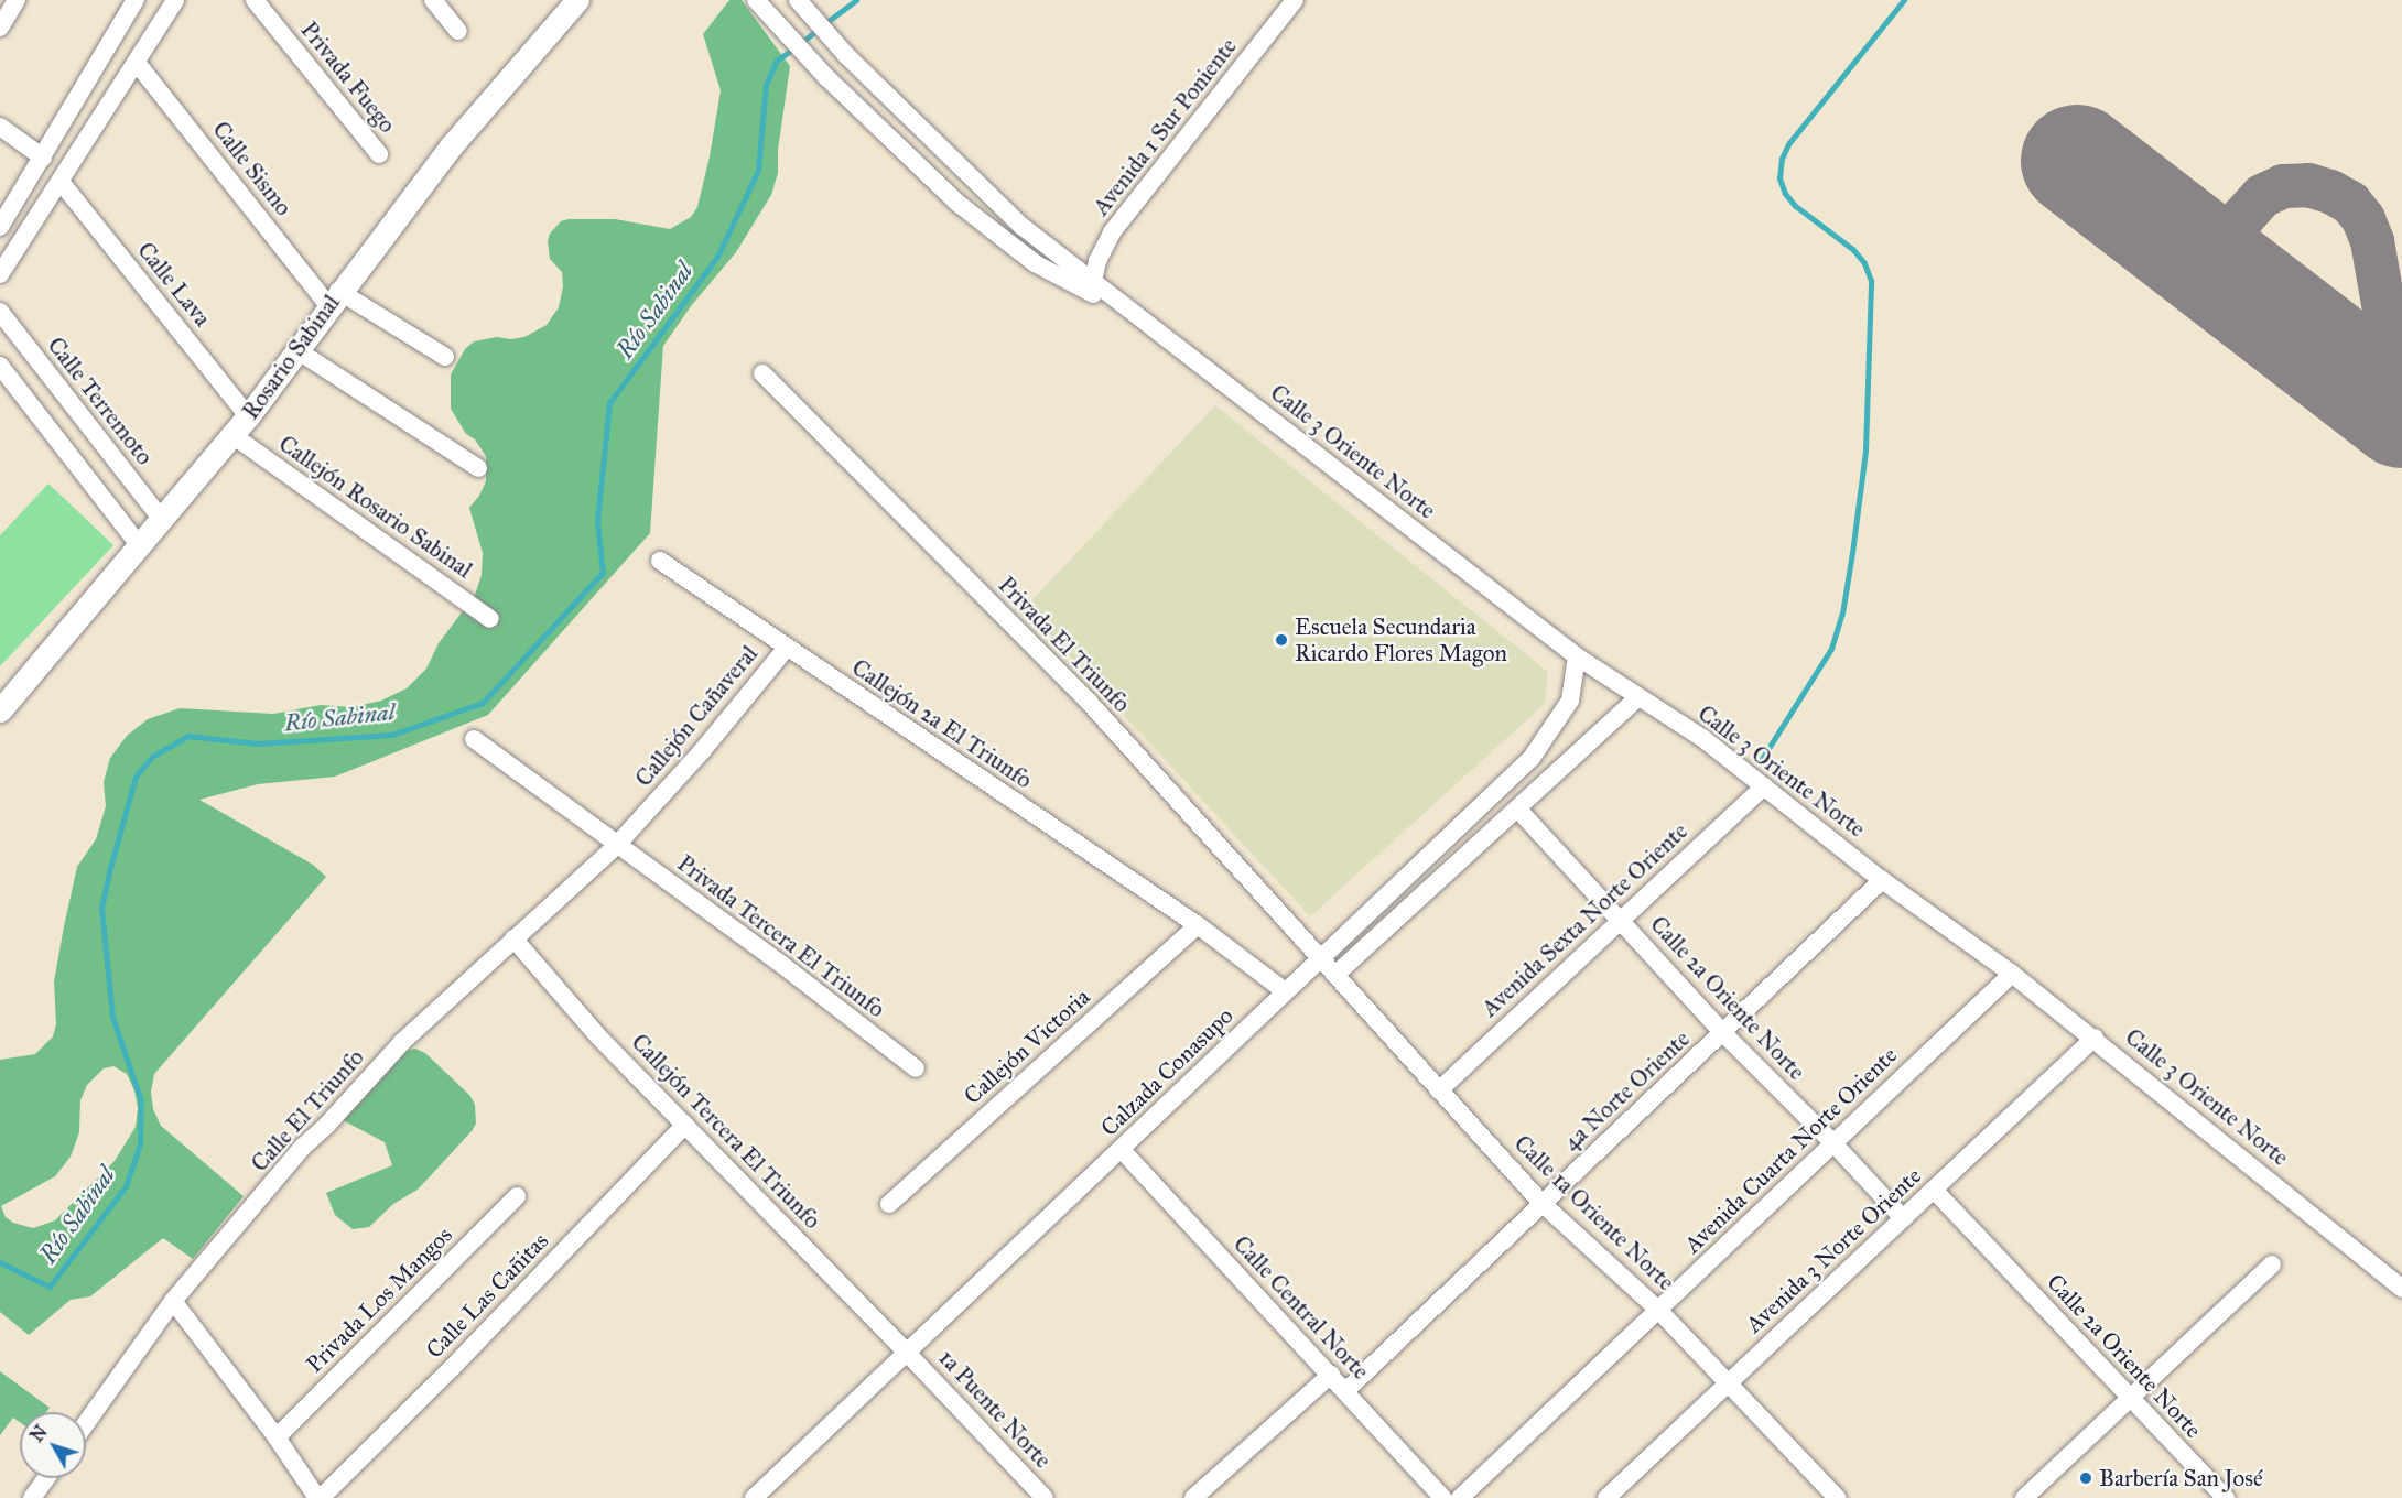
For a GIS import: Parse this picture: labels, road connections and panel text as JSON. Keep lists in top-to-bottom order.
{
  "streets": {
    "main road": ["Rosario Sabinal"],
    "street": [
      "Privada Fuego",
      "Avenida 1 Sur Poniente",
      "Calle Sismo",
      "Calle Lava",
      "Calle Terremoto",
      "Calle 3 Oriente Norte",
      "Callejón Rosario Sabinal",
      "Privada El Triunfo",
      "Callejón Cañaveral",
      "Callejón 2a El Triunfo",
      "Avenida Sexta Norte Oriente",
      "Privada Tercera El Triunfo",
      "Calle 2a Oriente Norte",
      "Callejón Victoria",
      "Calzada Conasupo",
      "4a Norte Oriente",
      "Calle El Triunfo",
      "Callejón Tercera El Triunfo",
      "Avenida Cuarta Norte Oriente",
      "Calle 1a Oriente Norte",
      "Avenida 3 Norte Oriente",
      "Calle Las Cañitas",
      "Privada Los Mangos",
      "Calle Central Norte",
      "1a Puente Norte"
    ]
  },
  "crossings": [
    ["Avenida 1 Sur Poniente", "Calle 3 Oriente Norte"],
    ["Calle Sismo", "Rosario Sabinal"],
    ["Calle Lava", "Rosario Sabinal"],
    ["Rosario Sabinal", "Calle Terremoto"],
    ["Rosario Sabinal", "Callejón Rosario Sabinal"],
    ["Calle 3 Oriente Norte", "Avenida Sexta Norte Oriente"],
    ["Calle 3 Oriente Norte", "Calzada Conasupo"],
    ["Calle 3 Oriente Norte", "4a Norte Oriente"],
    ["Calle 3 Oriente Norte", "Avenida Cuarta Norte Oriente"],
    ["Calle 3 Oriente Norte", "Avenida 3 Norte Oriente"],
    ["Privada El Triunfo", "Calzada Conasupo"],
    ["Privada El Triunfo", "Calle 1a Oriente Norte"],
    ["Callejón Cañaveral", "Callejón 2a El Triunfo"],
    ["Callejón Cañaveral", "Privada Tercera El Triunfo"],
    ["Callejón Cañaveral", "Calle El Triunfo"],
    ["Callejón 2a El Triunfo", "Callejón Victoria"],
    ["Callejón 2a El Triunfo", "Calzada Conasupo"],
    ["Avenida Sexta Norte Oriente", "Calle 2a Oriente Norte"],
    ["Avenida Sexta Norte Oriente", "Calle 1a Oriente Norte"],
    ["Privada Tercera El Triunfo", "Calle El Triunfo"],
    ["Calle 2a Oriente Norte", "4a Norte Oriente"],
    ["Calle 2a Oriente Norte", "Avenida Cuarta Norte Oriente"],
    ["Calle 2a Oriente Norte", "Avenida 3 Norte Oriente"],
    ["Calzada Conasupo", "Callejón Tercera El Triunfo"],
    ["Calzada Conasupo", "Calle 1a Oriente Norte"],
    ["Calzada Conasupo", "Calle Central Norte"],
    ["Calzada Conasupo", "1a Puente Norte"],
    ["4a Norte Oriente", "Calle 1a Oriente Norte"],
    ["4a Norte Oriente", "Calle Central Norte"],
    ["Calle El Triunfo", "Callejón Tercera El Triunfo"],
    ["Callejón Tercera El Triunfo", "Calle Las Cañitas"],
    ["Callejón Tercera El Triunfo", "1a Puente Norte"],
    ["Avenida Cuarta Norte Oriente", "Calle 1a Oriente Norte"],
    ["Calle 1a Oriente Norte", "Avenida 3 Norte Oriente"]
  ],
  "water": ["Río Sabinal"],
  "places": ["Escuela Secundaria Ricardo Flores Magon", "Barbería San José"],
  "north": "top left"
}
